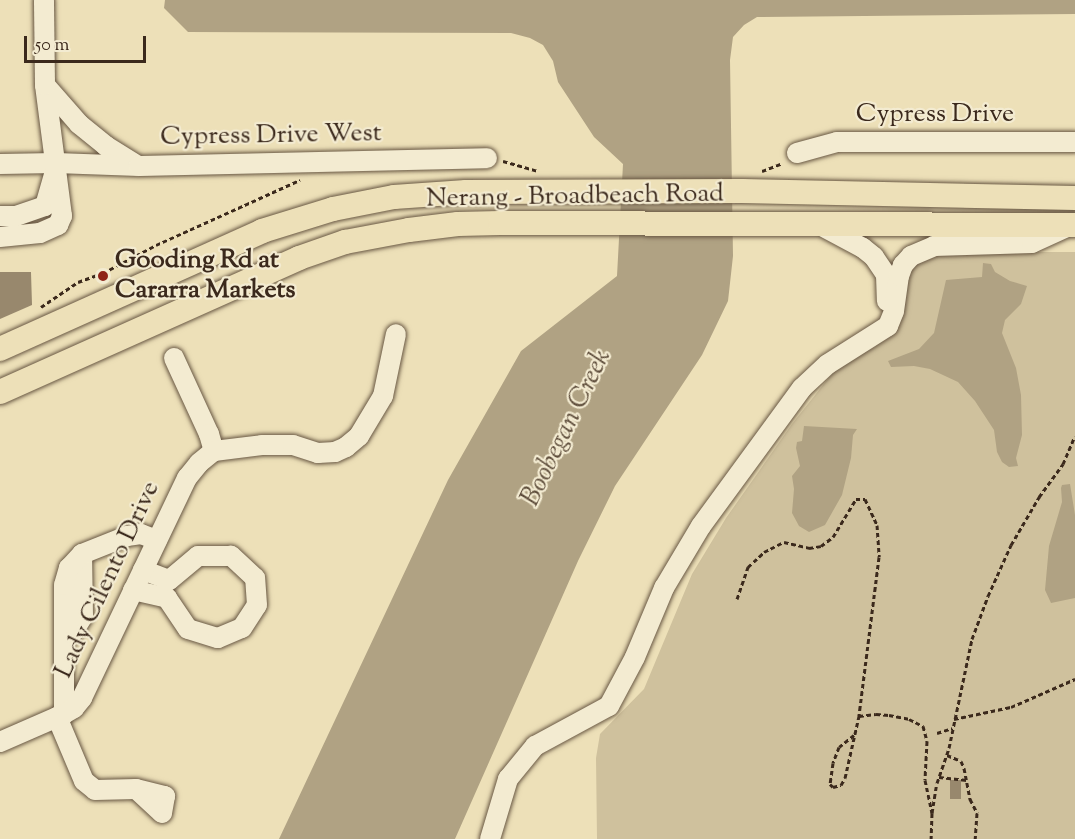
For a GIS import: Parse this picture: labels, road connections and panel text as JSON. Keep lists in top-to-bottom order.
{
  "streets": {
    "main road": ["Nerang - Broadbeach Road"],
    "street": ["Cypress Drive", "Cypress Drive West", "Lady Cilento Drive"]
  },
  "water": ["Boobegan Creek"],
  "places": ["Gooding Rd at Cararra Markets"],
  "scale_bar": "50 m"
}
